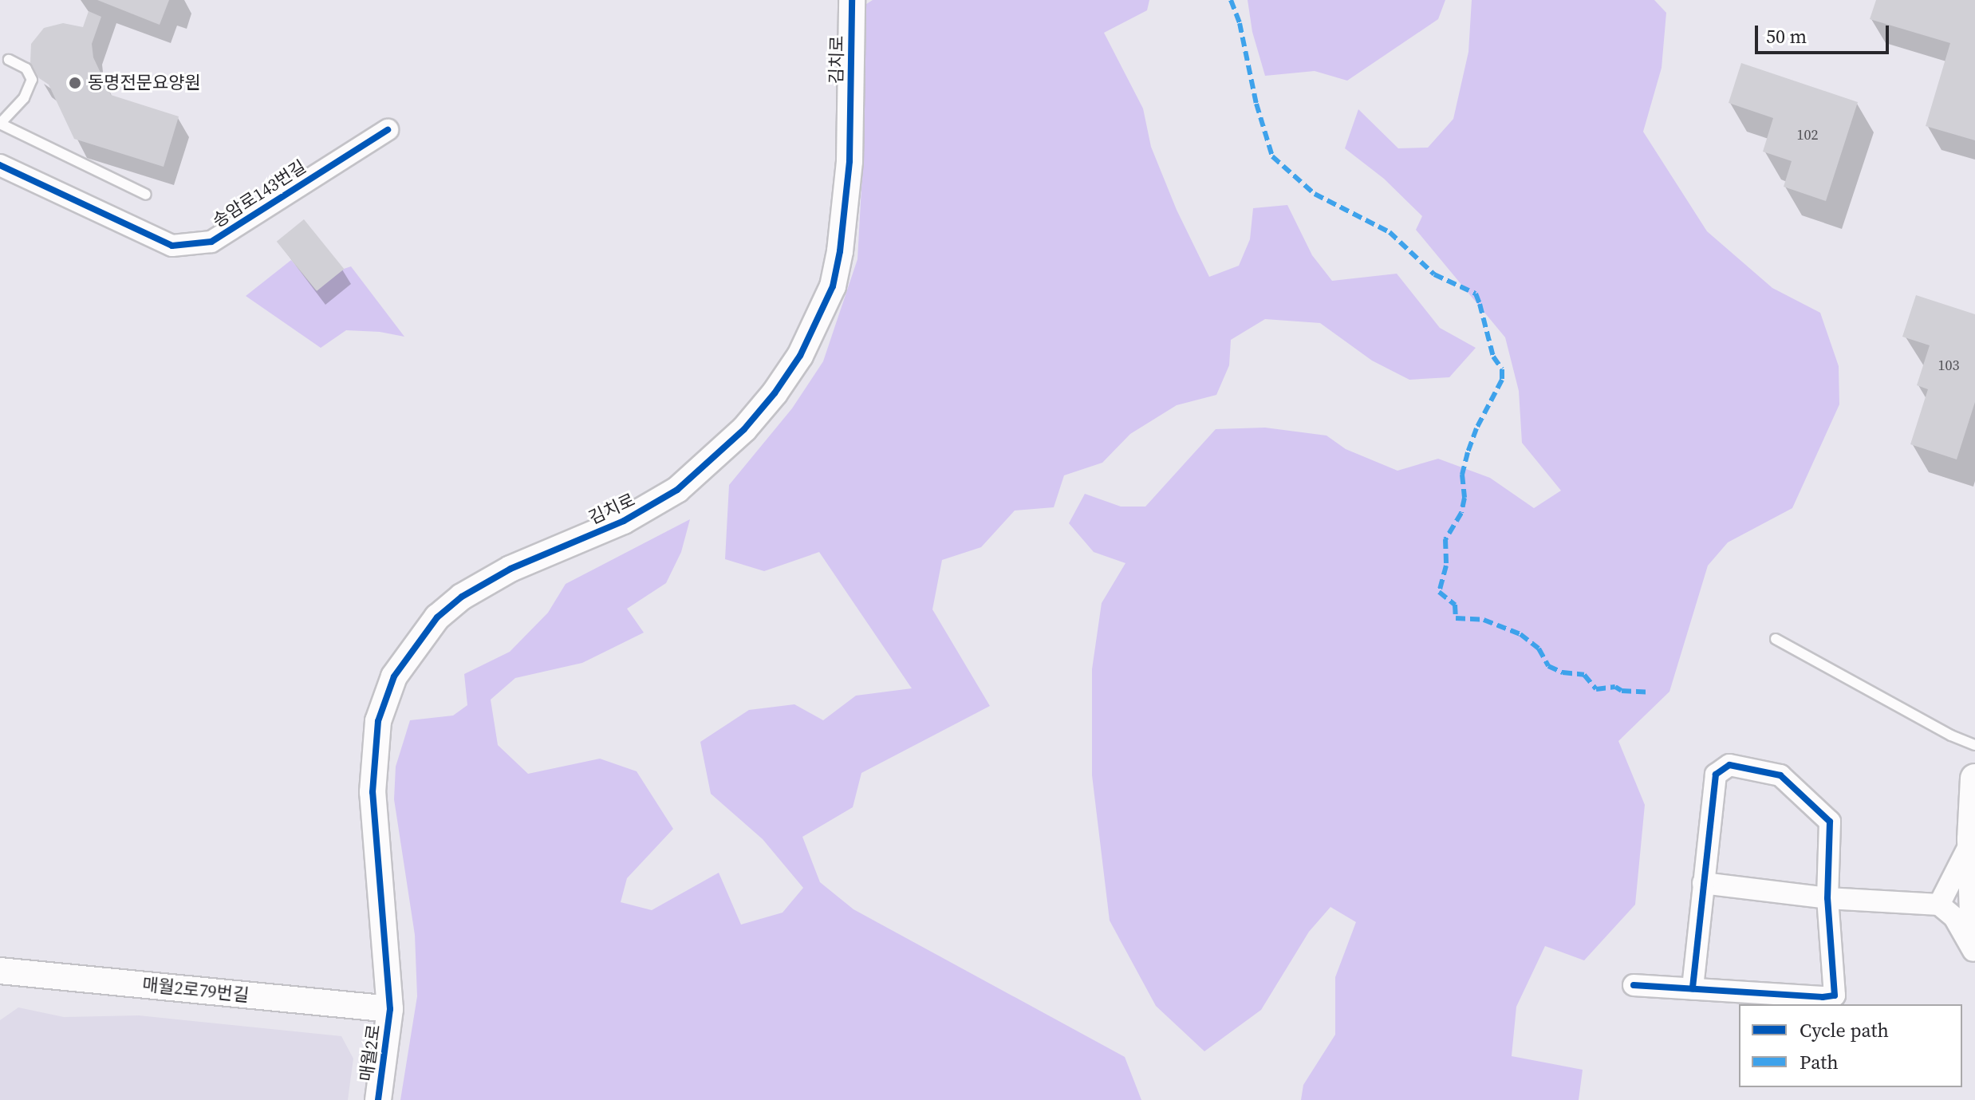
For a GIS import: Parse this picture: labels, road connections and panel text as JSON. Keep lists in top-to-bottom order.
{
  "streets": {
    "street": [
      "김치로",
      "송암로143번길",
      "매월2로79번길",
      "매월2로"
    ]
  },
  "crossings": [
    ["김치로", "매월2로79번길"],
    ["김치로", "매월2로"],
    ["매월2로79번길", "매월2로"]
  ],
  "places": ["동명전문요양원"],
  "house_numbers": ["102", "103"],
  "legend": ["Cycle path", "Path"],
  "scale_bar": "50 m"
}
